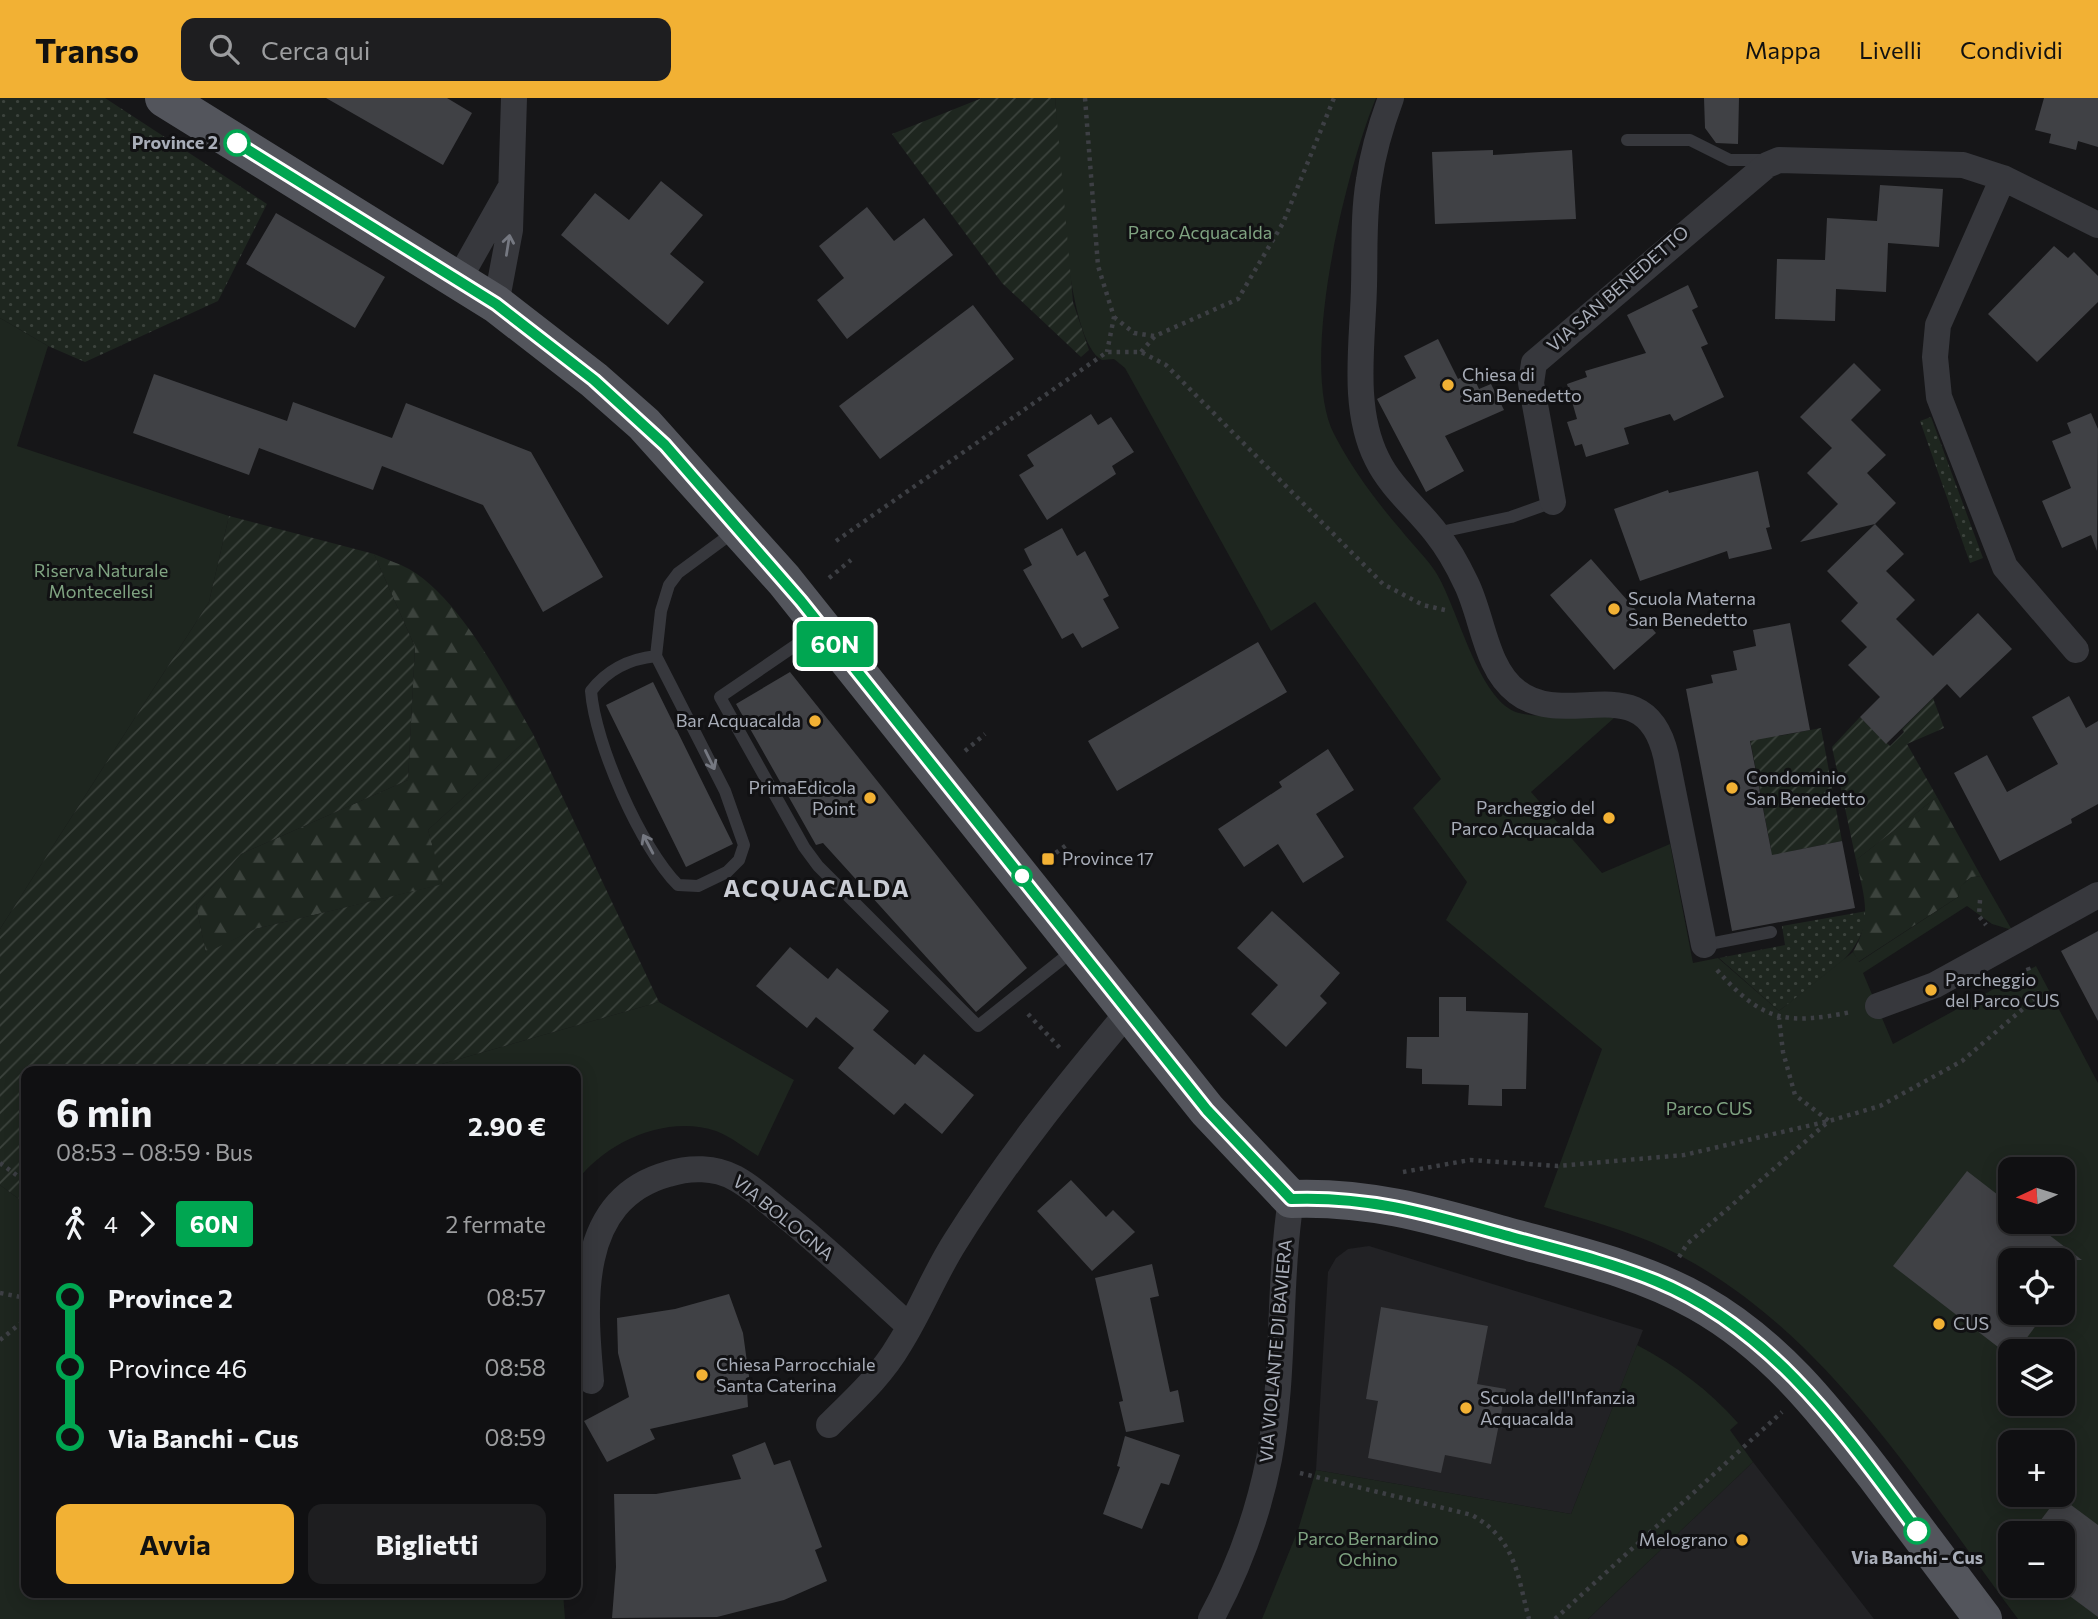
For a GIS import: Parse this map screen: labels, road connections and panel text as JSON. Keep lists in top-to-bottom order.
{
  "streets": {
    "street": ["VIA SAN BENEDETTO", "VIA BOLOGNA", "VIA VIOLANTE DI BAVIERA"]
  },
  "districts": ["ACQUACALDA"],
  "parks": [
    "Parco Acquacalda",
    "Riserva Naturale Montecellesi",
    "Parco CUS",
    "Parco Bernardino Ochino"
  ],
  "places": {
    "other": [
      "Province 2",
      "Chiesa di San Benedetto",
      "Scuola Materna San Benedetto",
      "Bar Acquacalda",
      "Condominio San Benedetto",
      "PrimaEdicola Point",
      "Parcheggio del Parco Acquacalda",
      "Parcheggio del Parco CUS",
      "CUS",
      "Chiesa Parrocchiale Santa Caterina",
      "Scuola dell'Infanzia Acquacalda",
      "Via Banchi - Cus",
      "Melograno"
    ],
    "transit": ["Province 17"]
  },
  "lines": ["bus line 60N"],
  "north": "left",
  "page": {
    "header": "Transo",
    "search": "Cerca qui",
    "nav": ["Mappa", "Livelli", "Condividi"],
    "on_map": "60N",
    "heading": ["6 min", "08:53 – 08:59 · Bus", "2.90 €"],
    "map_buttons": ["+", "−"],
    "legs": ["4", "60N", "2 fermate"],
    "list": [
      {
        "name": "Province 2",
        "value": "08:57"
      },
      {
        "name": "Province 46",
        "value": "08:58"
      },
      {
        "name": "Via Banchi - Cus",
        "value": "08:59"
      }
    ],
    "buttons": ["Avvia", "Biglietti"]
  }
}
